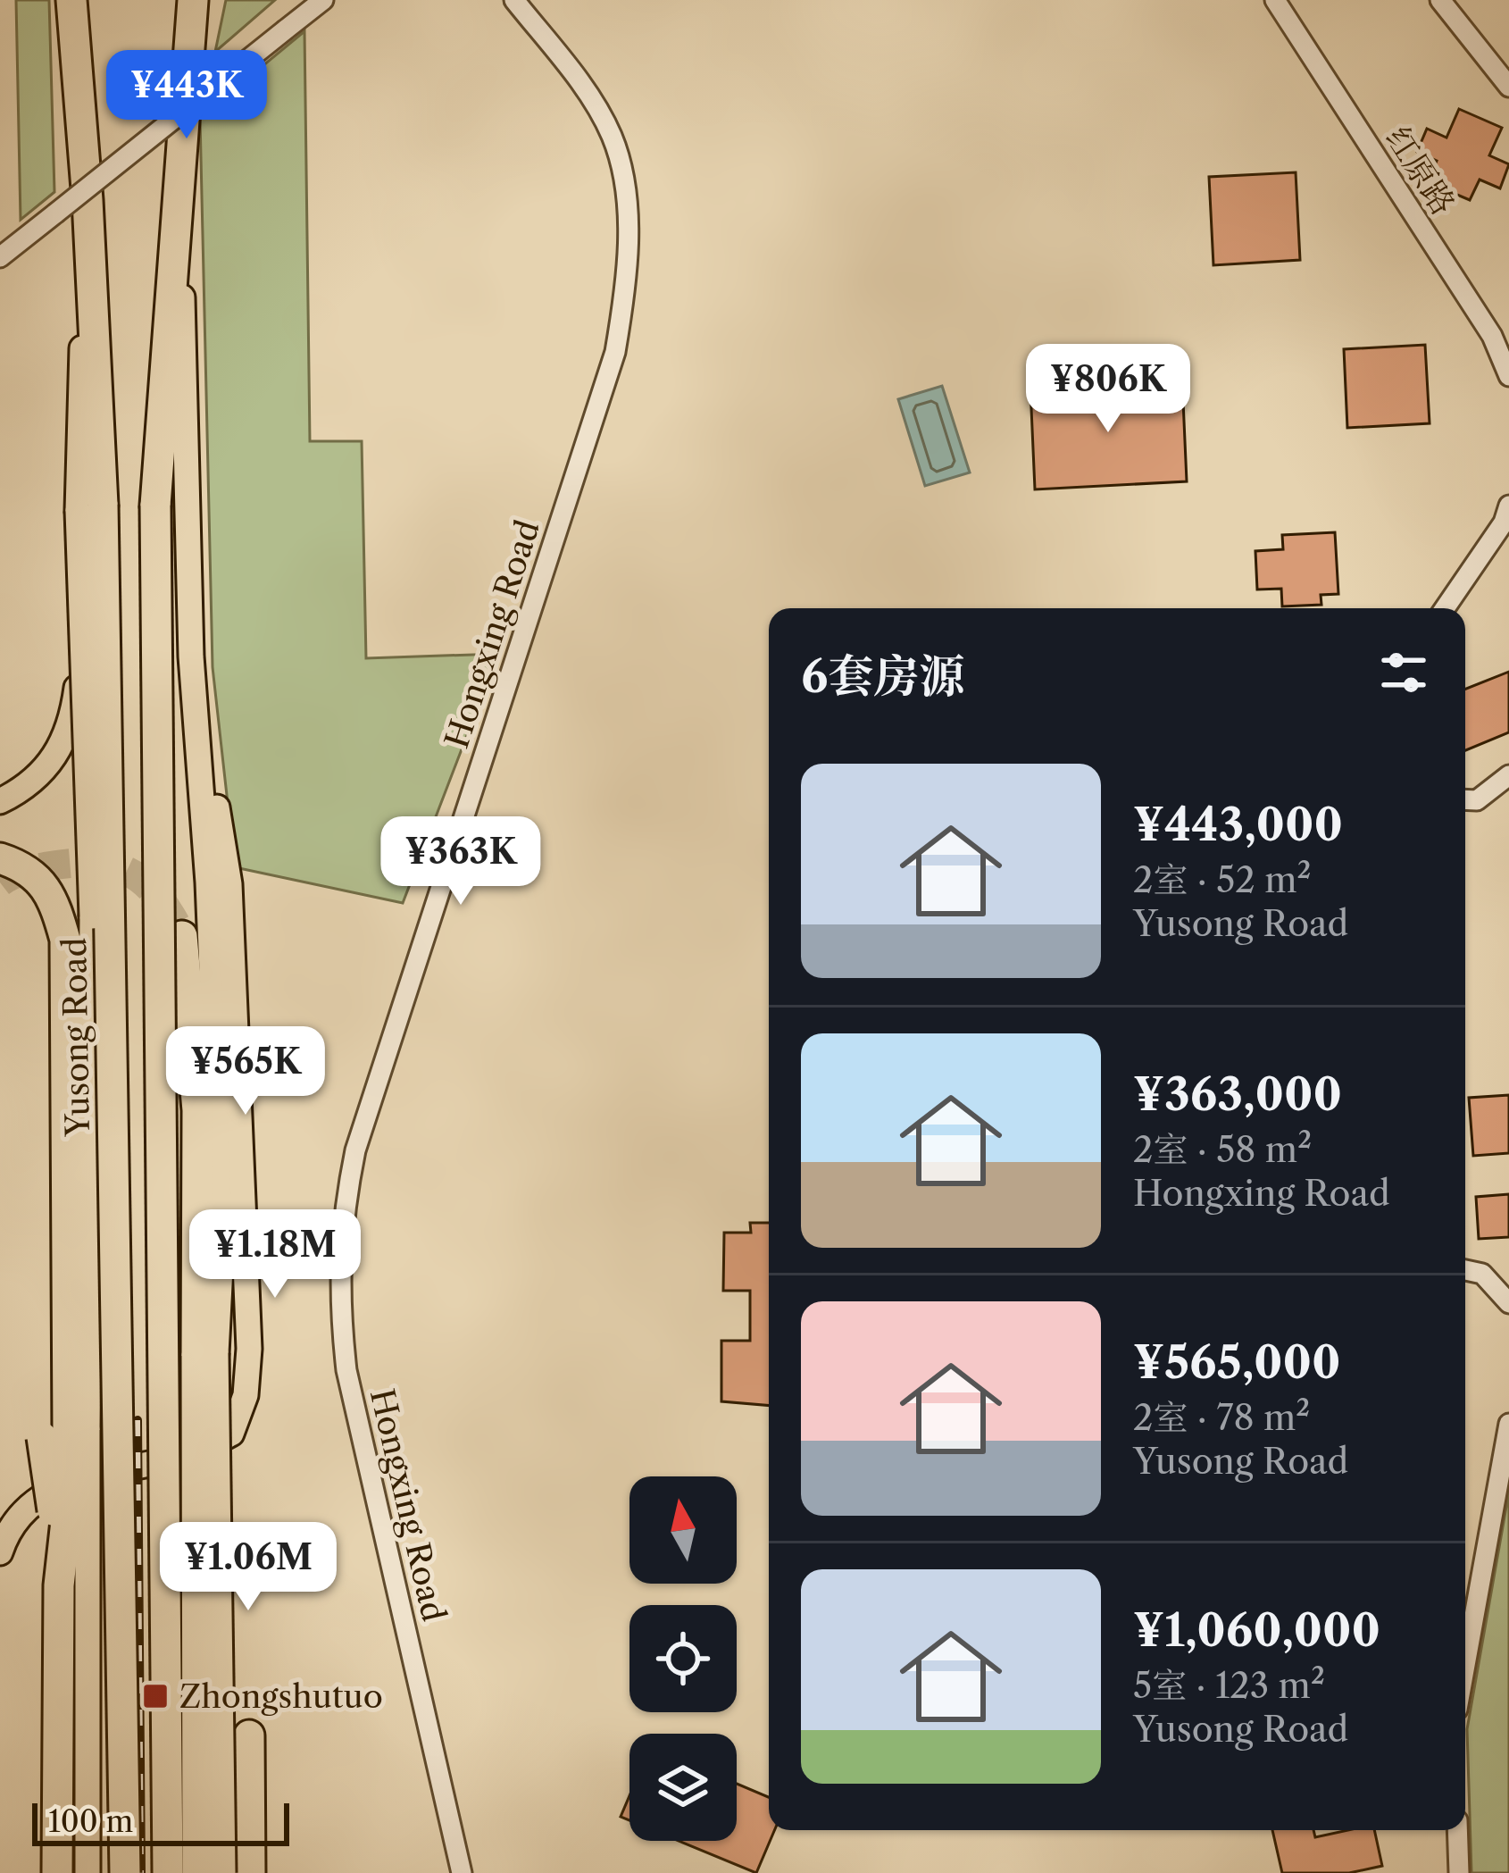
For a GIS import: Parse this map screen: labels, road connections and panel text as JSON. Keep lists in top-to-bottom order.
{
  "streets": {
    "highway": ["Yusong Road"],
    "street": ["红原路", "Hongxing Road"]
  },
  "places": {
    "transit": ["Zhongshutuo"]
  },
  "scale_bar": "100 m",
  "north": "top",
  "page": {
    "price": [
      "¥443K",
      "¥806K",
      "¥363K",
      "¥565K",
      "¥1.18M",
      "¥1.06M"
    ],
    "heading": "6套房源",
    "list": [
      {
        "name": "¥443,000",
        "note": "2室 · 52 m² · Yusong Road"
      },
      {
        "name": "¥363,000",
        "note": "2室 · 58 m² · Hongxing Road"
      },
      {
        "name": "¥565,000",
        "note": "2室 · 78 m² · Yusong Road"
      },
      {
        "name": "¥1,060,000",
        "note": "5室 · 123 m² · Yusong Road"
      }
    ],
    "scale": "100 m"
  }
}
